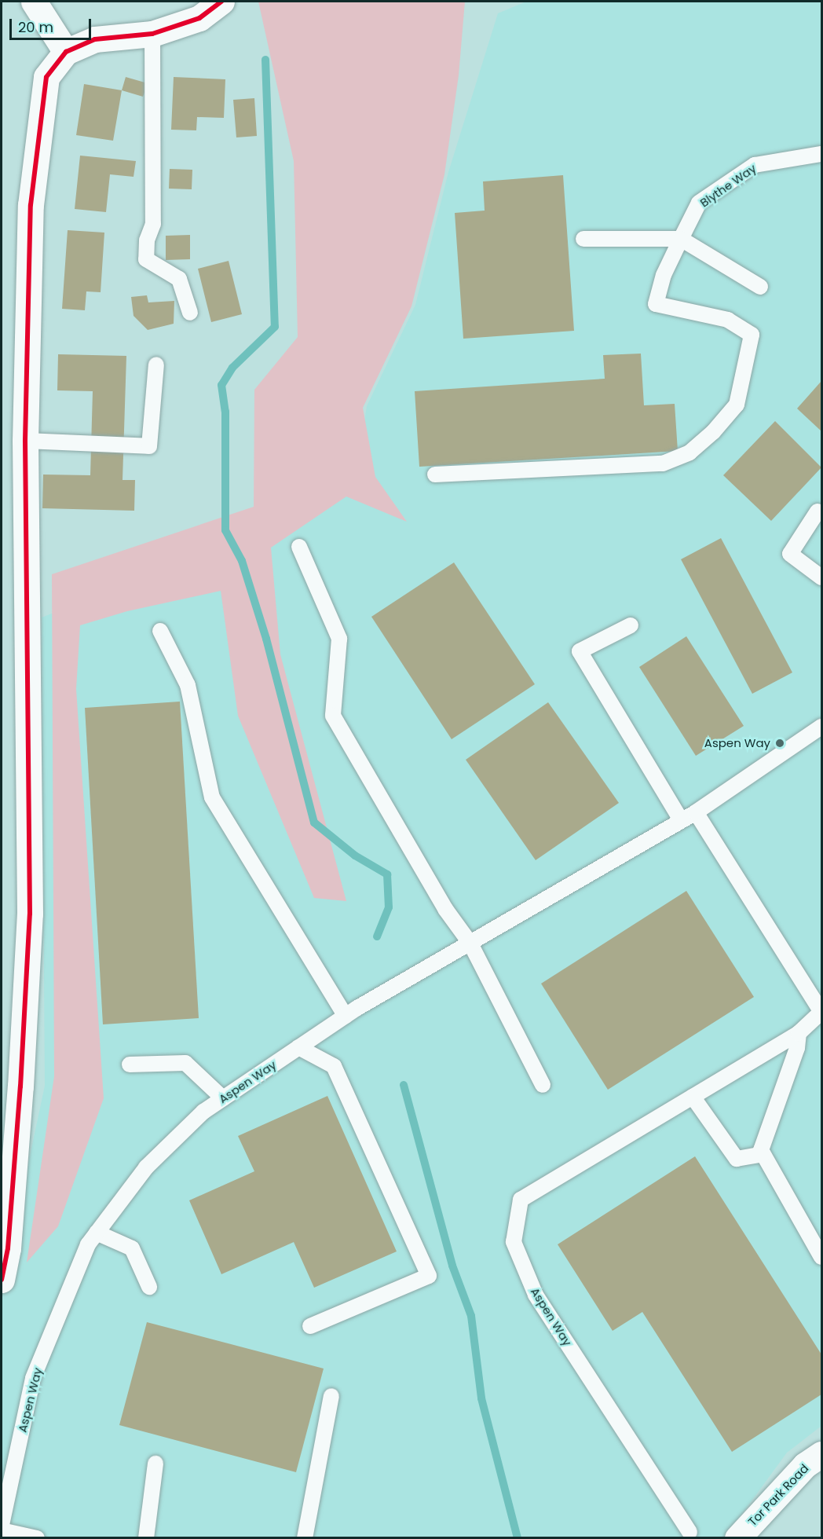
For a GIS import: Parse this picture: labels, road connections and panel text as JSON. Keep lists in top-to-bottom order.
{
  "streets": {
    "street": ["Tor Park Road"],
    "lane": ["Blythe Way", "Aspen Way"]
  },
  "places": ["Aspen Way"],
  "scale_bar": "20 m"
}
